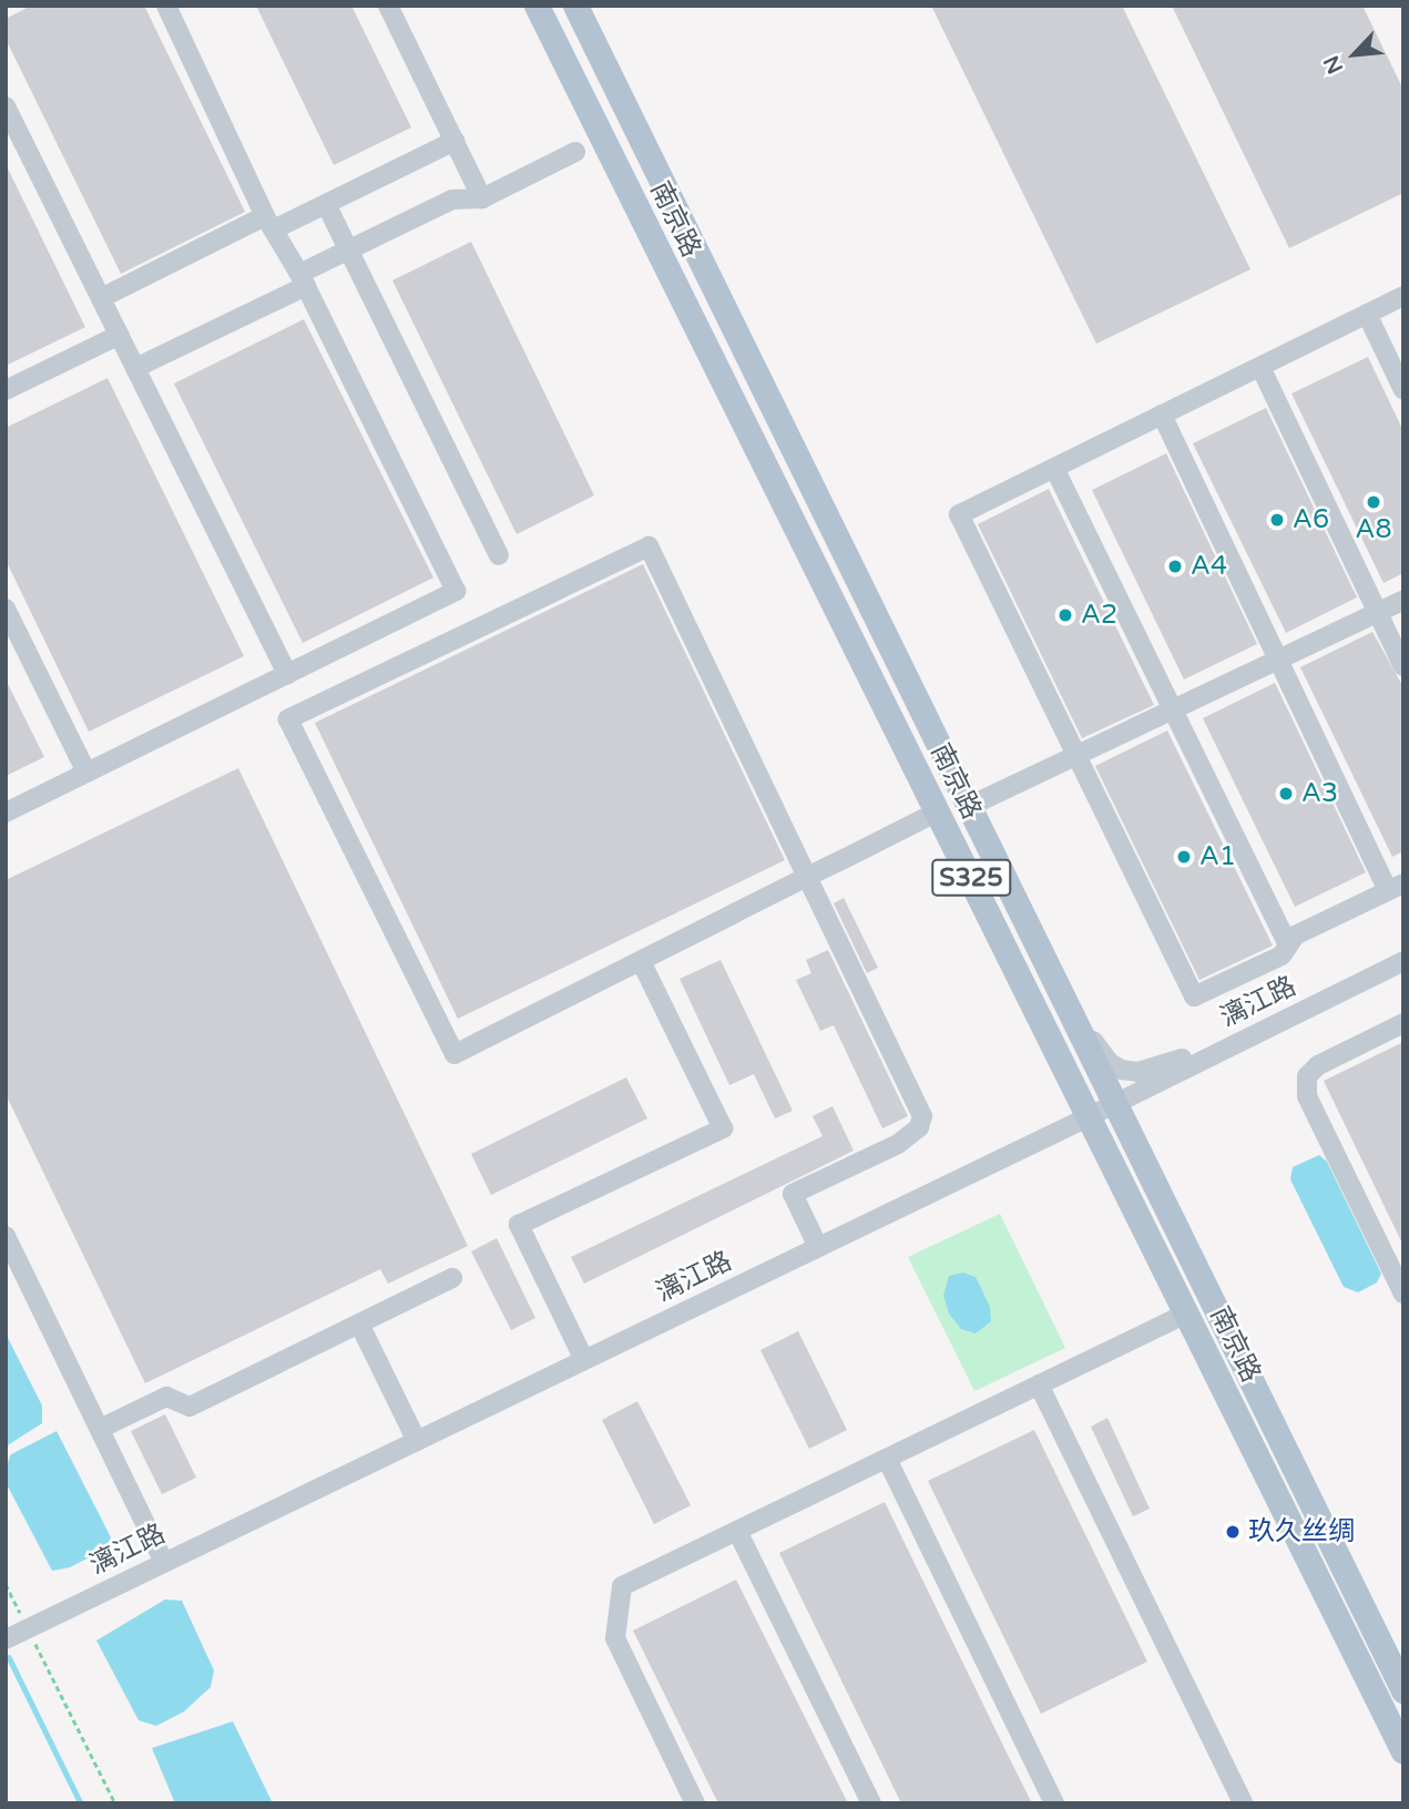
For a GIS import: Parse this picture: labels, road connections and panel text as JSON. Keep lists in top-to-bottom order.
{
  "streets": {
    "main road": ["南京路", "S325"],
    "street": ["漓江路"]
  },
  "crossings": [
    ["南京路", "漓江路"]
  ],
  "places": [
    "A8",
    "A6",
    "A4",
    "A2",
    "A3",
    "A1",
    "玖久丝绸"
  ],
  "north": "bottom left"
}
